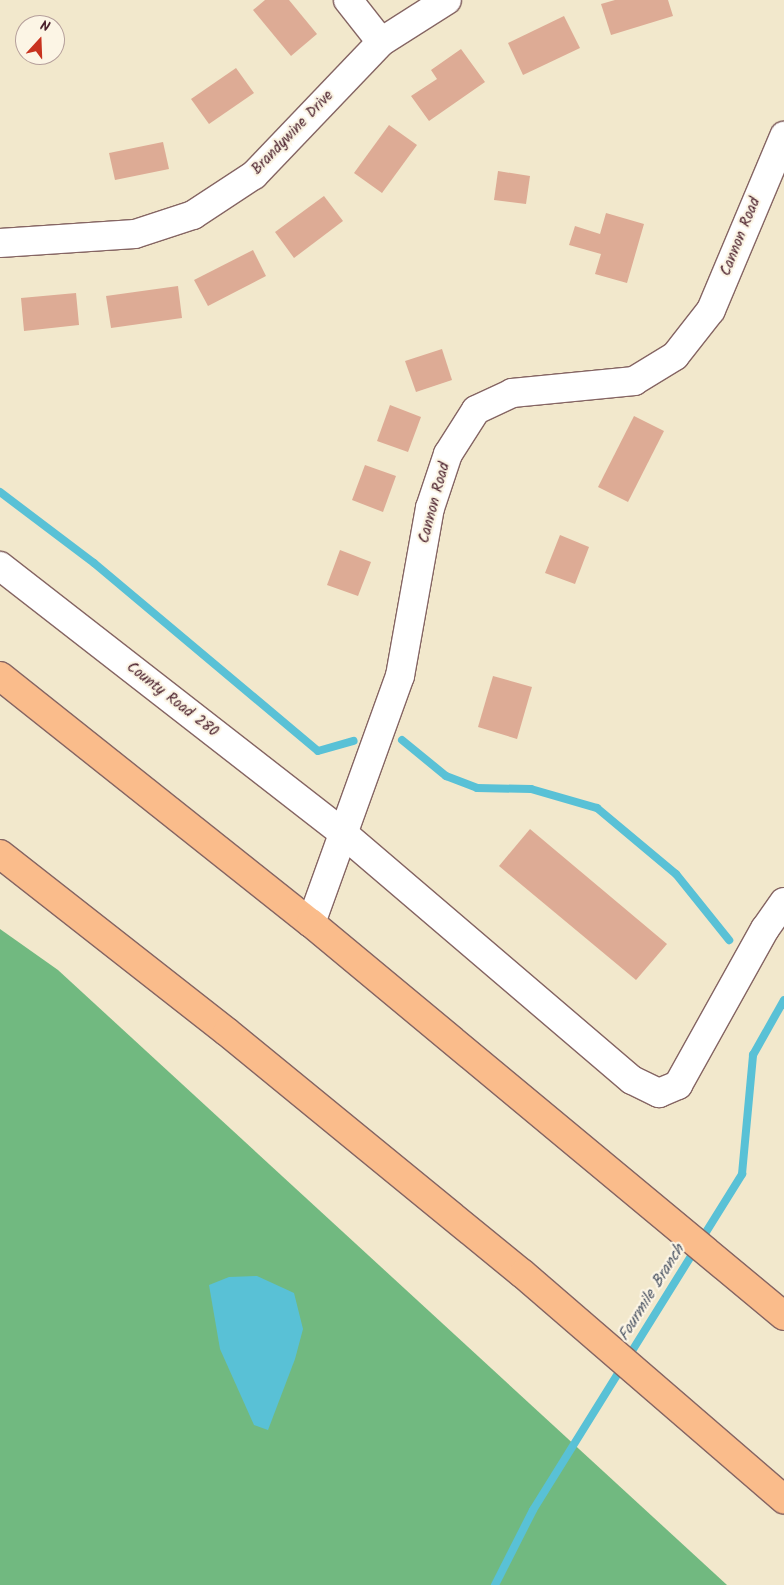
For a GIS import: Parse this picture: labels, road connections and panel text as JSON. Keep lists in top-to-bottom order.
{
  "streets": {
    "street": ["Brandywine Drive", "Cannon Road", "County Road 280"]
  },
  "crossings": [
    ["Cannon Road", "County Road 280"]
  ],
  "water": ["Fourmile Branch"],
  "north": "top"
}
